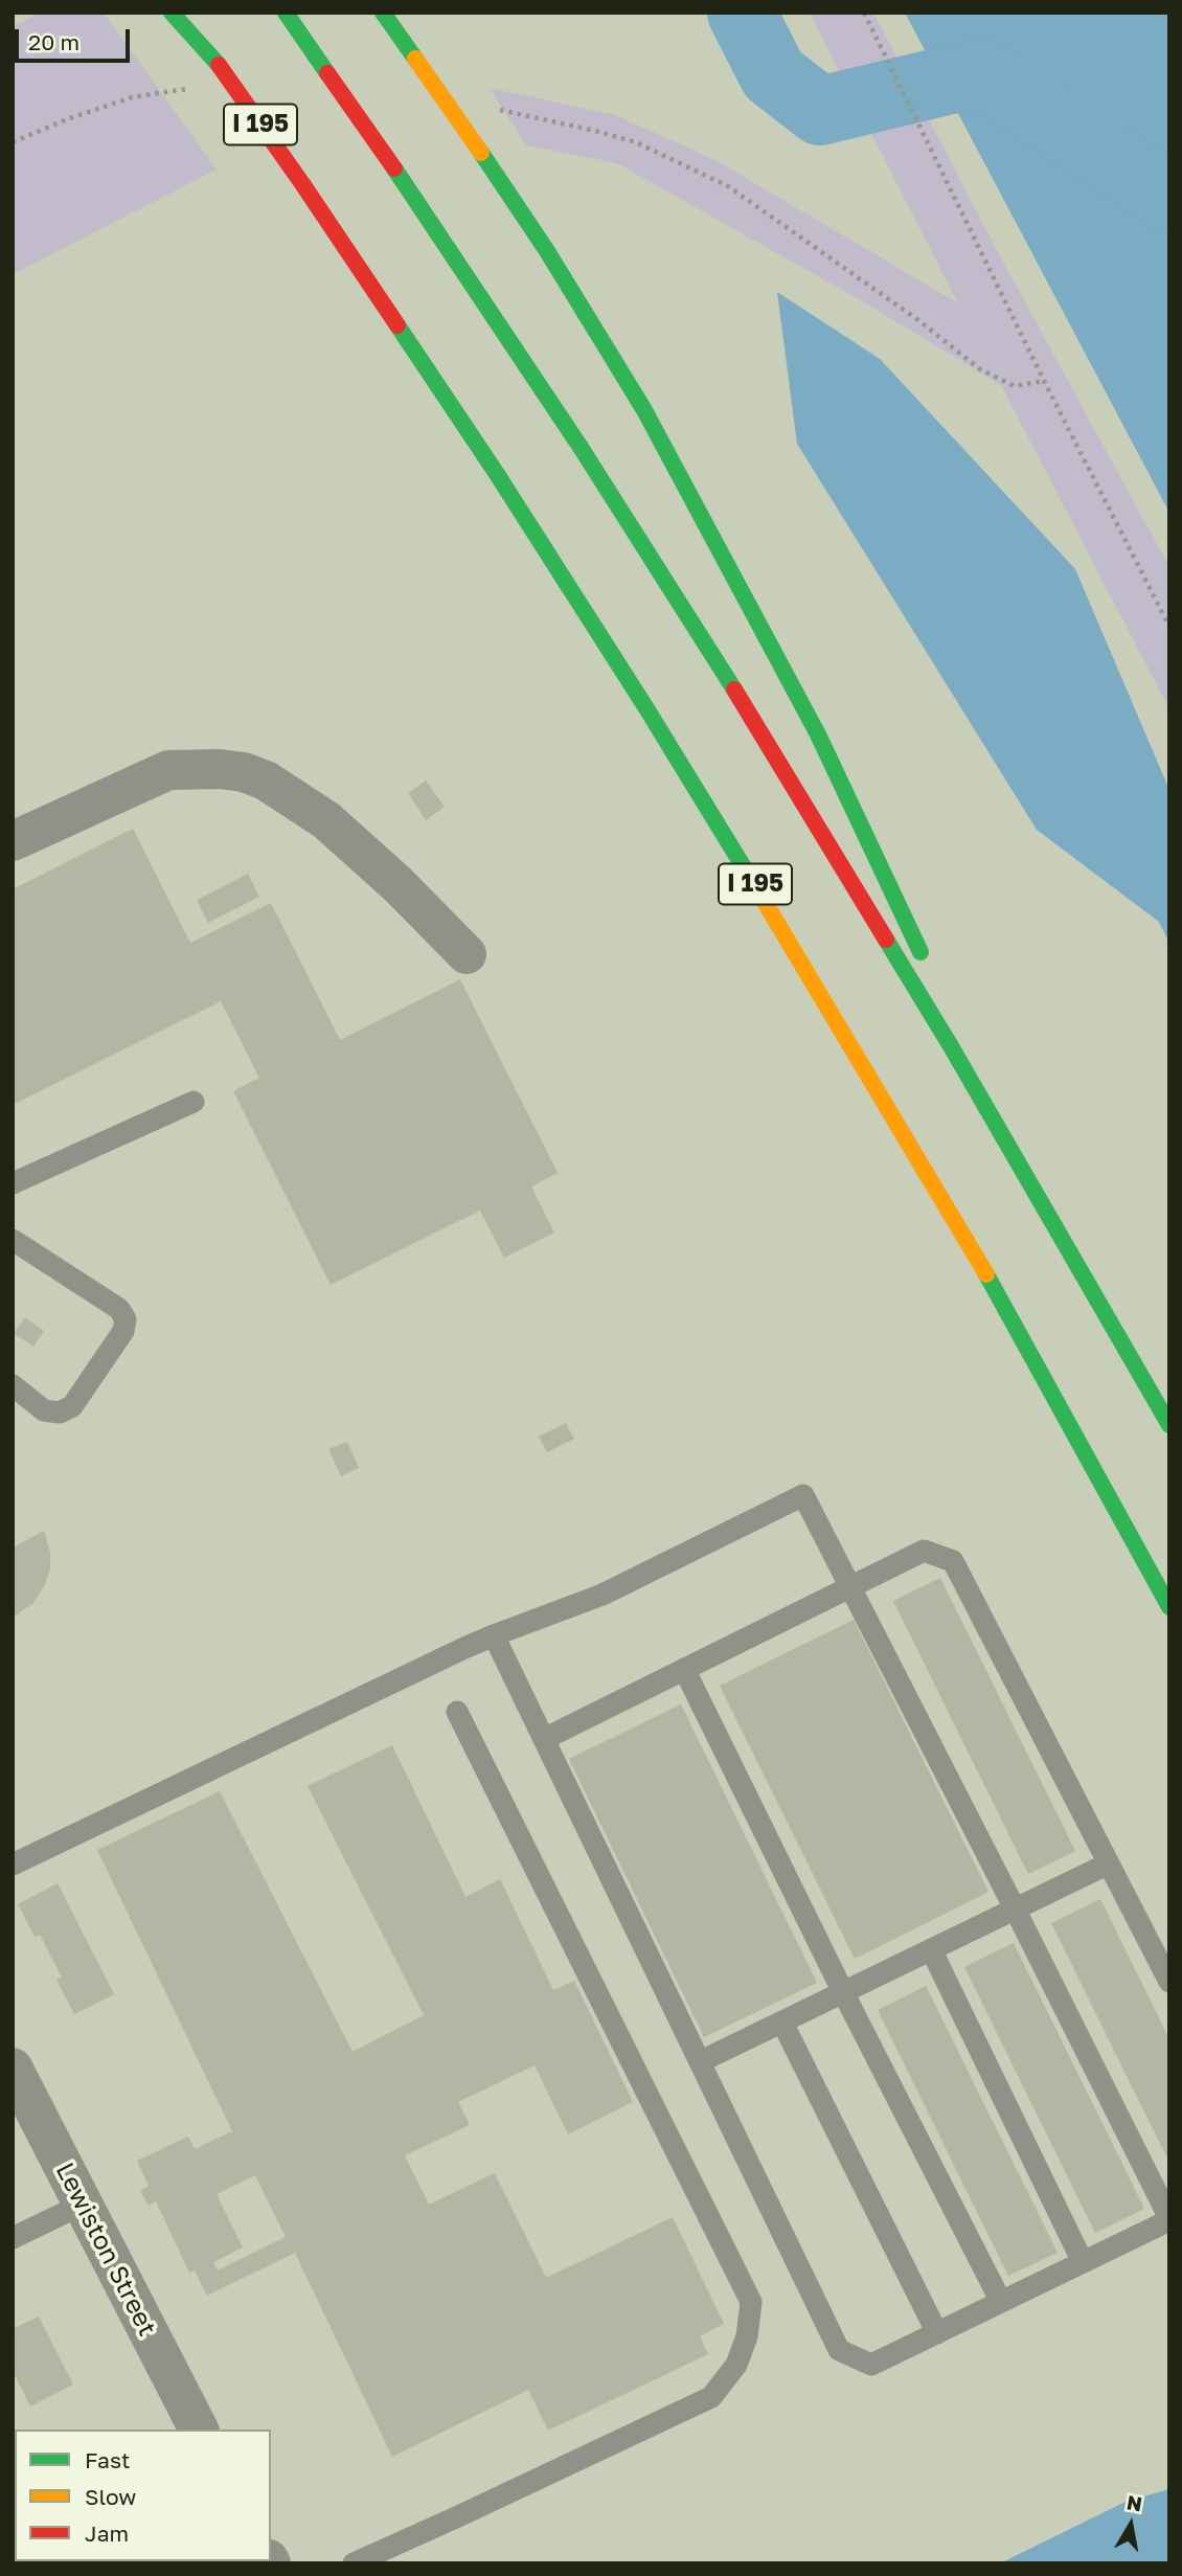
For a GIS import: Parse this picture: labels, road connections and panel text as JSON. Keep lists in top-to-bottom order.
{
  "streets": {
    "highway": ["I 195"],
    "street": ["Lewiston Street"]
  },
  "legend": ["Fast", "Slow", "Jam"],
  "scale_bar": "20 m",
  "north": "top"
}
